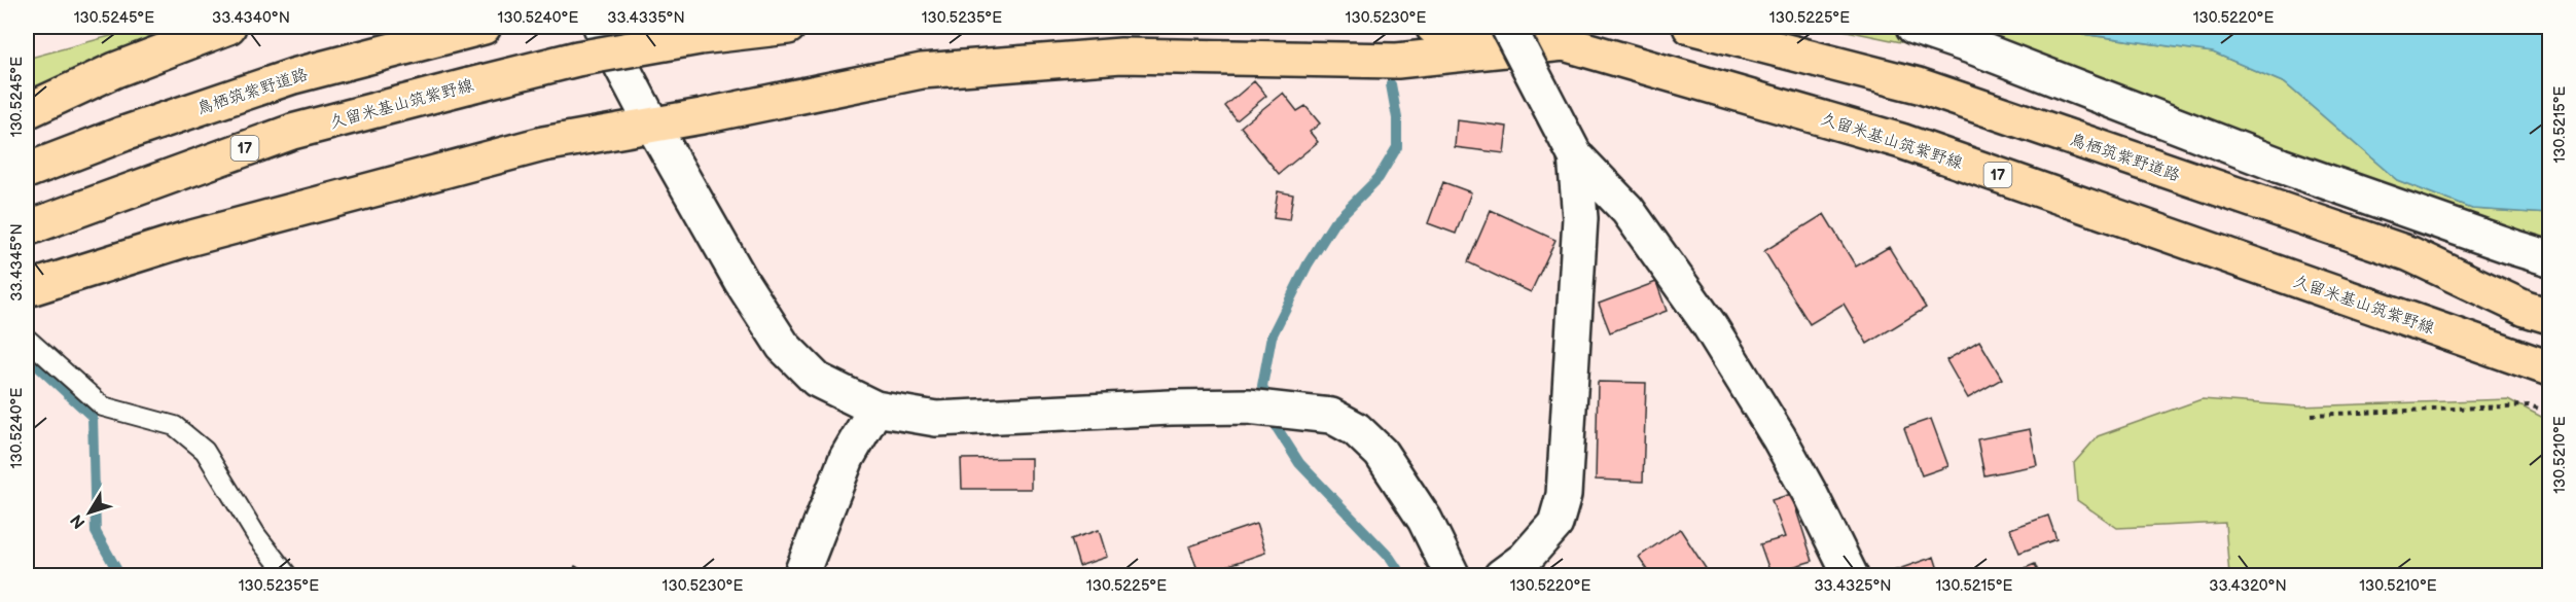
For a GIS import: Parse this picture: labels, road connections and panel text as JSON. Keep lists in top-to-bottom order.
{
  "streets": {
    "main road": ["鳥栖筑紫野道路", "久留米基山筑紫野線", "17"]
  },
  "north": "bottom left",
  "coordinates": [
    "130.5245°E",
    "33.4340°N",
    "130.5240°E",
    "33.4335°N",
    "130.5235°E",
    "130.5230°E",
    "130.5225°E",
    "130.5220°E",
    "130.5215°E",
    "33.4345°N",
    "130.5210°E",
    "33.4325°N",
    "33.4320°N"
  ]
}
